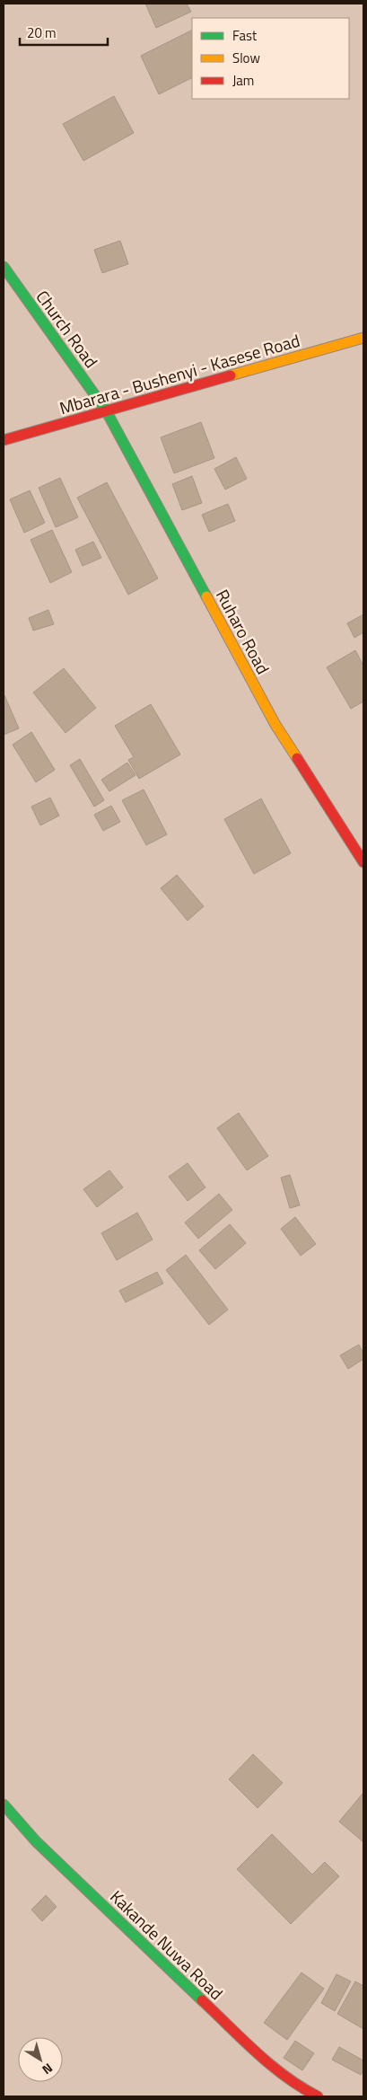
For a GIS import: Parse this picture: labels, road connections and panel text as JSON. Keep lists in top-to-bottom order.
{
  "streets": {
    "street": [
      "Church Road",
      "Mbarara - Bushenyi - Kasese Road",
      "Ruharo Road",
      "Kakande Nuwa Road"
    ]
  },
  "crossings": [
    ["Church Road", "Mbarara - Bushenyi - Kasese Road"],
    ["Church Road", "Ruharo Road"],
    ["Mbarara - Bushenyi - Kasese Road", "Ruharo Road"]
  ],
  "legend": ["Fast", "Slow", "Jam"],
  "scale_bar": "20 m",
  "north": "bottom right"
}
